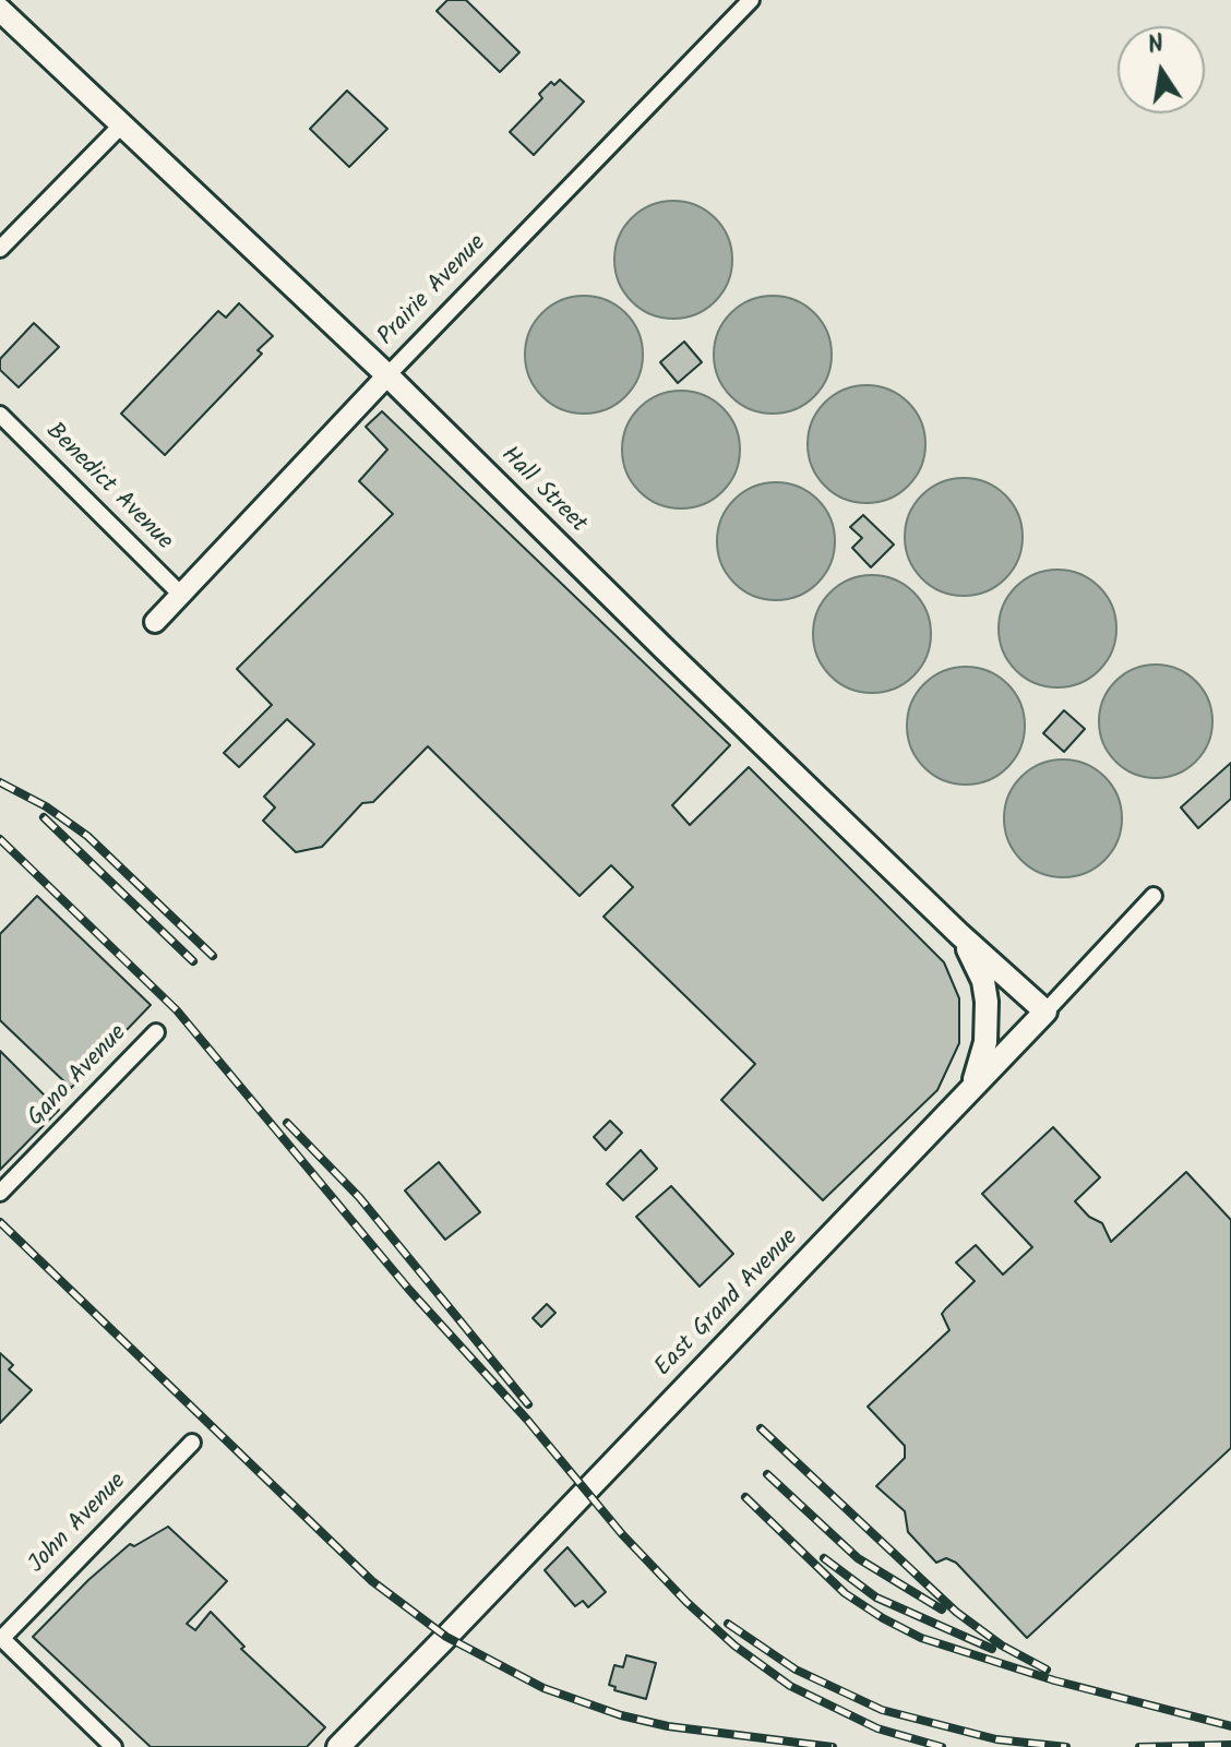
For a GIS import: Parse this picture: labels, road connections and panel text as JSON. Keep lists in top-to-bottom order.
{
  "streets": {
    "main road": ["Hall Street", "East Grand Avenue"],
    "street": [
      "Prairie Avenue",
      "Benedict Avenue",
      "Gano Avenue",
      "John Avenue"
    ]
  },
  "crossings": [
    ["Prairie Avenue", "Benedict Avenue"],
    ["Prairie Avenue", "Hall Street"],
    ["Hall Street", "East Grand Avenue"]
  ],
  "north": "top"
}
